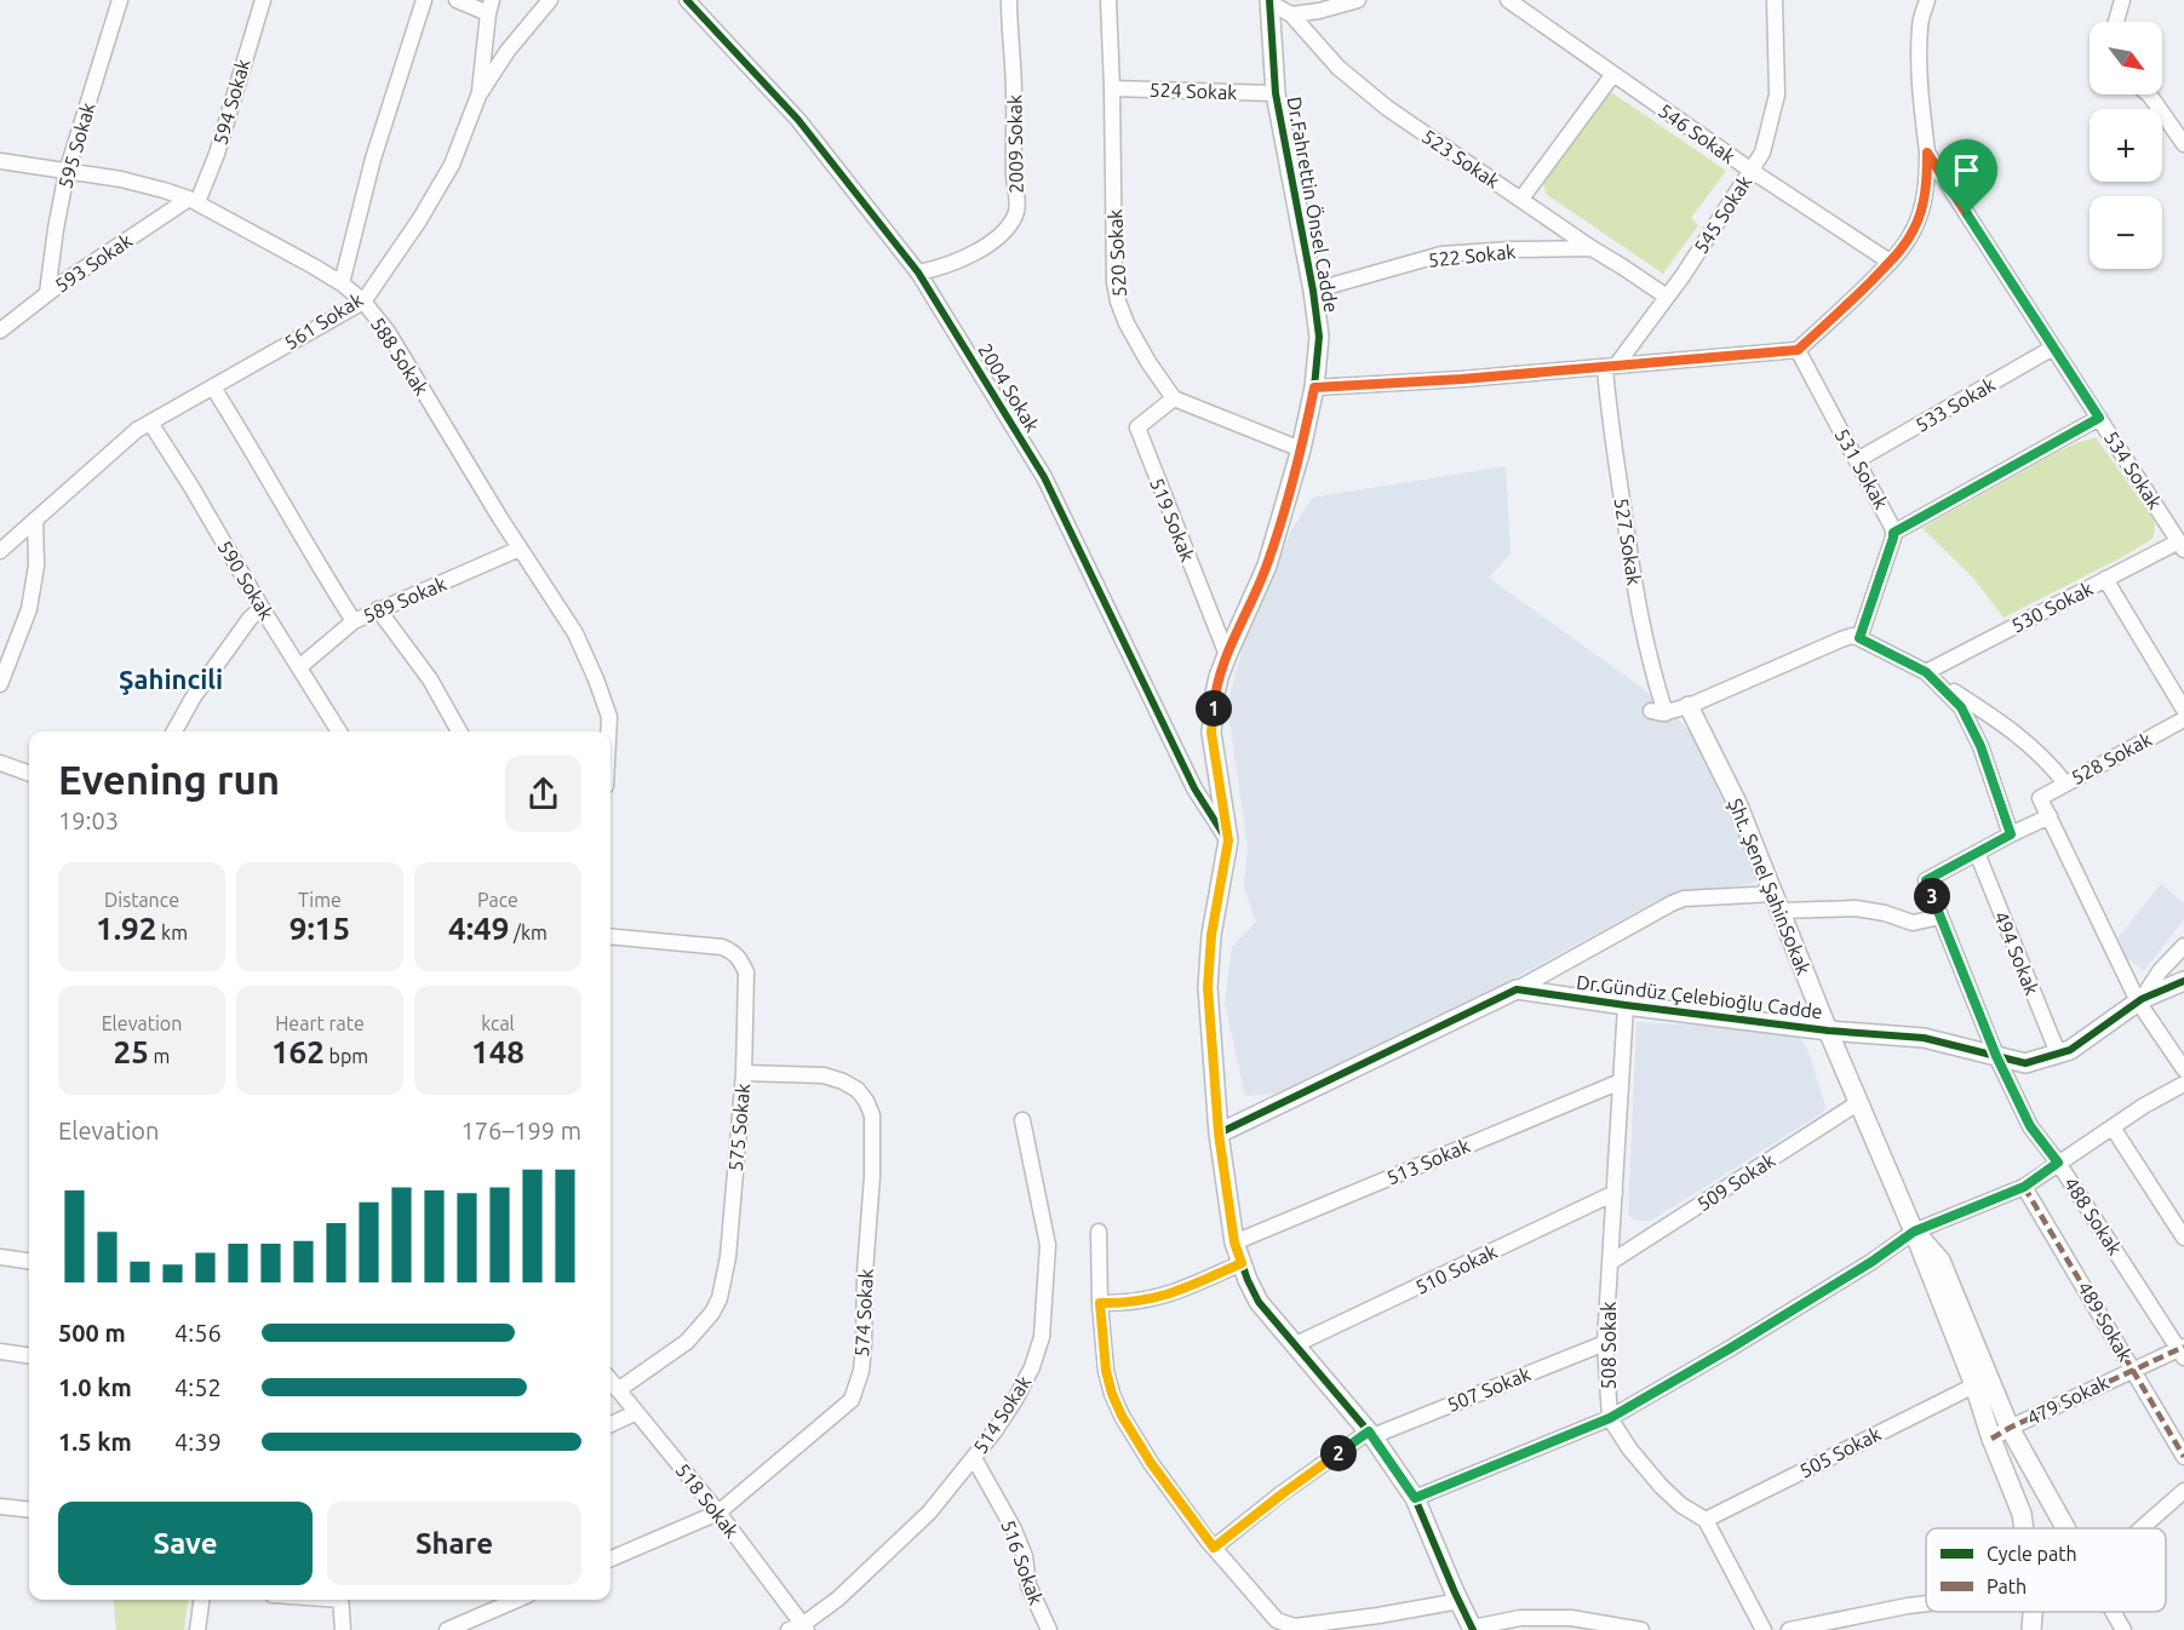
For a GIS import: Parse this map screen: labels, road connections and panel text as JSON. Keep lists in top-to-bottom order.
{
  "streets": {
    "street": [
      "524 Sokak",
      "594 Sokak",
      "546 Sokak",
      "2009 Sokak",
      "595 Sokak",
      "523 Sokak",
      "Dr.Fahrettin Önsel Cadde",
      "545 Sokak",
      "520 Sokak",
      "522 Sokak",
      "593 Sokak",
      "561 Sokak",
      "588 Sokak",
      "2004 Sokak",
      "533 Sokak",
      "531 Sokak",
      "534 Sokak",
      "519 Sokak",
      "527 Sokak",
      "590 Sokak",
      "589 Sokak",
      "530 Sokak",
      "528 Sokak",
      "Şht. Şenel ŞahinSokak",
      "494 Sokak",
      "Dr.Gündüz Çelebioğlu Cadde",
      "575 Sokak",
      "513 Sokak",
      "509 Sokak",
      "488 Sokak",
      "510 Sokak",
      "574 Sokak",
      "489 Sokak",
      "508 Sokak",
      "507 Sokak",
      "479 Sokak",
      "514 Sokak",
      "505 Sokak",
      "518 Sokak",
      "516 Sokak"
    ]
  },
  "crossings": [
    ["524 Sokak", "Dr.Fahrettin Önsel Cadde"],
    ["524 Sokak", "520 Sokak"],
    ["594 Sokak", "593 Sokak"],
    ["594 Sokak", "588 Sokak"],
    ["546 Sokak", "545 Sokak"],
    ["2009 Sokak", "2004 Sokak"],
    ["595 Sokak", "593 Sokak"],
    ["595 Sokak", "588 Sokak"],
    ["523 Sokak", "Dr.Fahrettin Önsel Cadde"],
    ["523 Sokak", "545 Sokak"],
    ["523 Sokak", "522 Sokak"],
    ["Dr.Fahrettin Önsel Cadde", "522 Sokak"],
    ["Dr.Fahrettin Önsel Cadde", "2004 Sokak"],
    ["Dr.Fahrettin Önsel Cadde", "519 Sokak"],
    ["Dr.Fahrettin Önsel Cadde", "513 Sokak"],
    ["Dr.Fahrettin Önsel Cadde", "510 Sokak"],
    ["Dr.Fahrettin Önsel Cadde", "507 Sokak"],
    ["545 Sokak", "527 Sokak"],
    ["520 Sokak", "519 Sokak"],
    ["593 Sokak", "588 Sokak"],
    ["561 Sokak", "588 Sokak"],
    ["561 Sokak", "590 Sokak"],
    ["588 Sokak", "589 Sokak"],
    ["533 Sokak", "531 Sokak"],
    ["533 Sokak", "534 Sokak"],
    ["534 Sokak", "530 Sokak"],
    ["527 Sokak", "Şht. Şenel ŞahinSokak"],
    ["590 Sokak", "589 Sokak"],
    ["528 Sokak", "488 Sokak"],
    ["Şht. Şenel ŞahinSokak", "Dr.Gündüz Çelebioğlu Cadde"],
    ["Şht. Şenel ŞahinSokak", "509 Sokak"],
    ["Şht. Şenel ŞahinSokak", "479 Sokak"],
    ["Şht. Şenel ŞahinSokak", "505 Sokak"],
    ["494 Sokak", "Dr.Gündüz Çelebioğlu Cadde"],
    ["494 Sokak", "488 Sokak"],
    ["Dr.Gündüz Çelebioğlu Cadde", "488 Sokak"],
    ["Dr.Gündüz Çelebioğlu Cadde", "508 Sokak"],
    ["575 Sokak", "574 Sokak"],
    ["575 Sokak", "518 Sokak"],
    ["513 Sokak", "508 Sokak"],
    ["509 Sokak", "508 Sokak"],
    ["488 Sokak", "479 Sokak"],
    ["510 Sokak", "508 Sokak"],
    ["574 Sokak", "518 Sokak"],
    ["489 Sokak", "479 Sokak"],
    ["508 Sokak", "507 Sokak"],
    ["508 Sokak", "505 Sokak"],
    ["514 Sokak", "518 Sokak"],
    ["514 Sokak", "516 Sokak"]
  ],
  "districts": ["Şahincili"],
  "legend": ["Cycle path", "Path"],
  "north": "bottom right",
  "page": {
    "map_buttons": ["+", "−"],
    "pins": ["1", "3", "2"],
    "heading": ["Evening run", "19:03"],
    "stats": [
      ["Distance", "1.92 km"],
      ["Time", "9:15"],
      ["Pace", "4:49 /km"],
      ["Elevation", "25 m"],
      ["Heart rate", "162 bpm"],
      ["kcal", "148"]
    ],
    "chart": ["Elevation", "176–199 m"],
    "list": [
      {
        "name": "500 m",
        "note": "4:56"
      },
      {
        "name": "1.0 km",
        "note": "4:52"
      },
      {
        "name": "1.5 km",
        "note": "4:39"
      }
    ],
    "buttons": ["Save", "Share"]
  }
}
